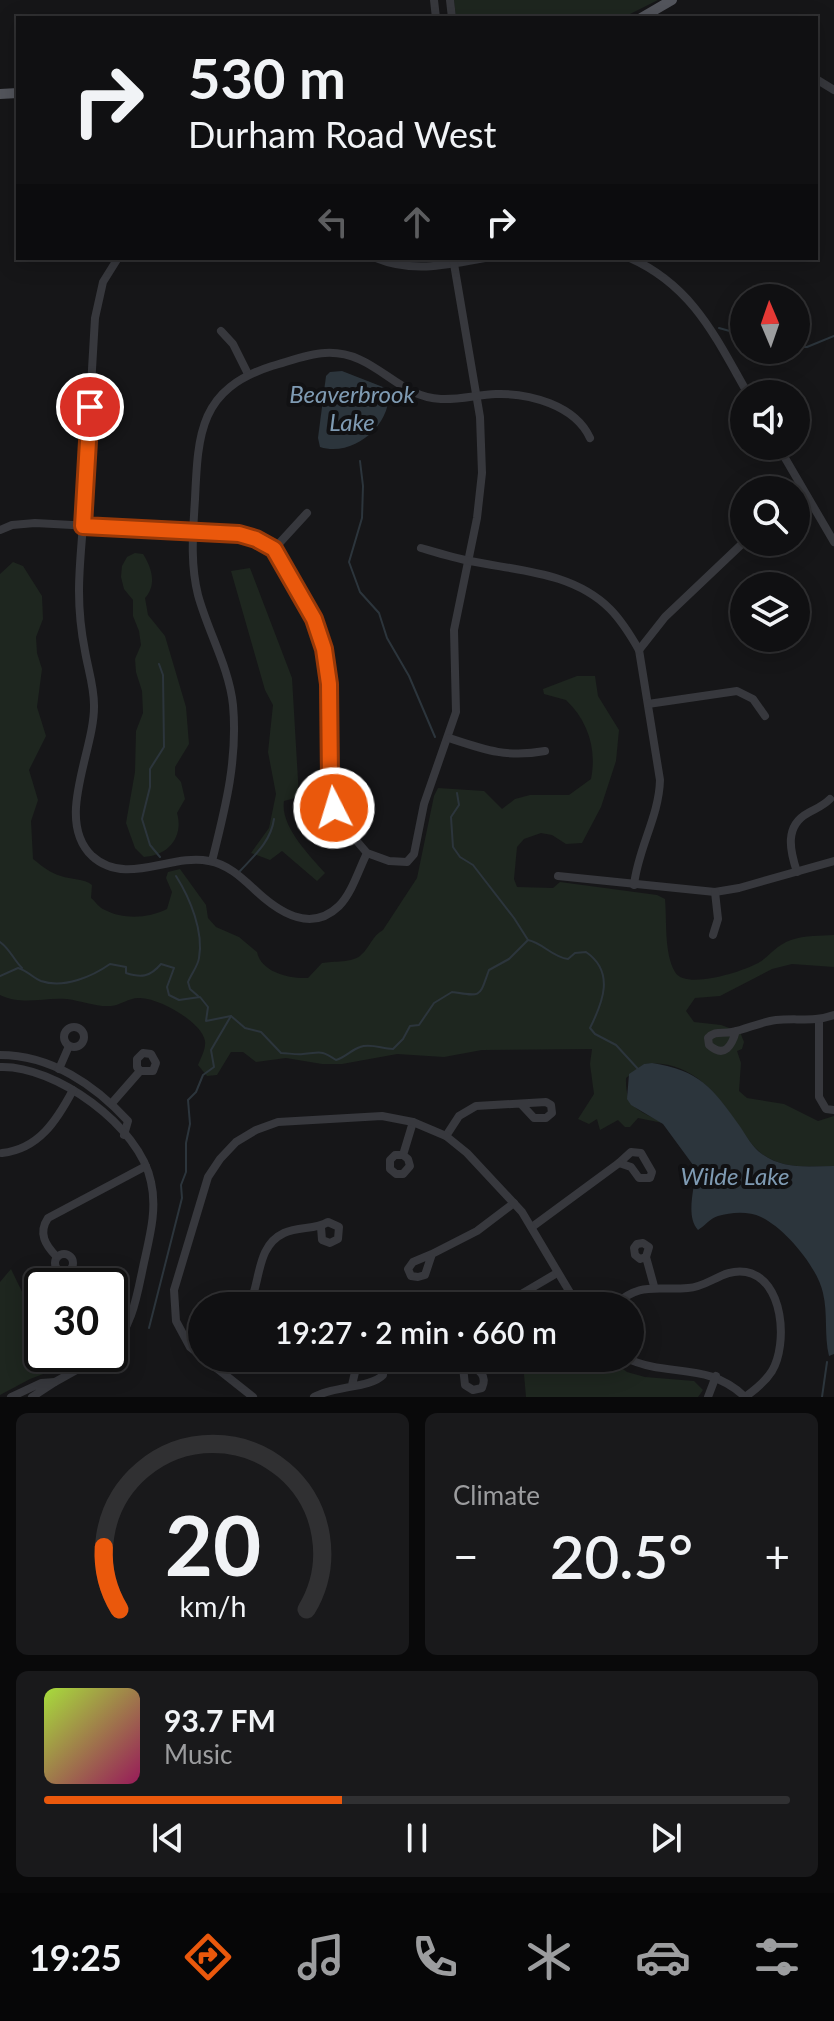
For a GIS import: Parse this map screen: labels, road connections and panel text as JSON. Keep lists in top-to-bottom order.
{
  "water": ["Beaverbrook Lake", "Wilde Lake"],
  "north": "top",
  "page": {
    "turn": ["530 m", "Durham Road West"],
    "limit": "30",
    "trip": "19:27 · 2 min · 660 m",
    "tile": "Climate",
    "heat": ["−", "20.5°", "+"],
    "song": ["93.7 FM", "Music"],
    "tabs": "19:25",
    "gauge": ["20", "km/h"]
  }
}
